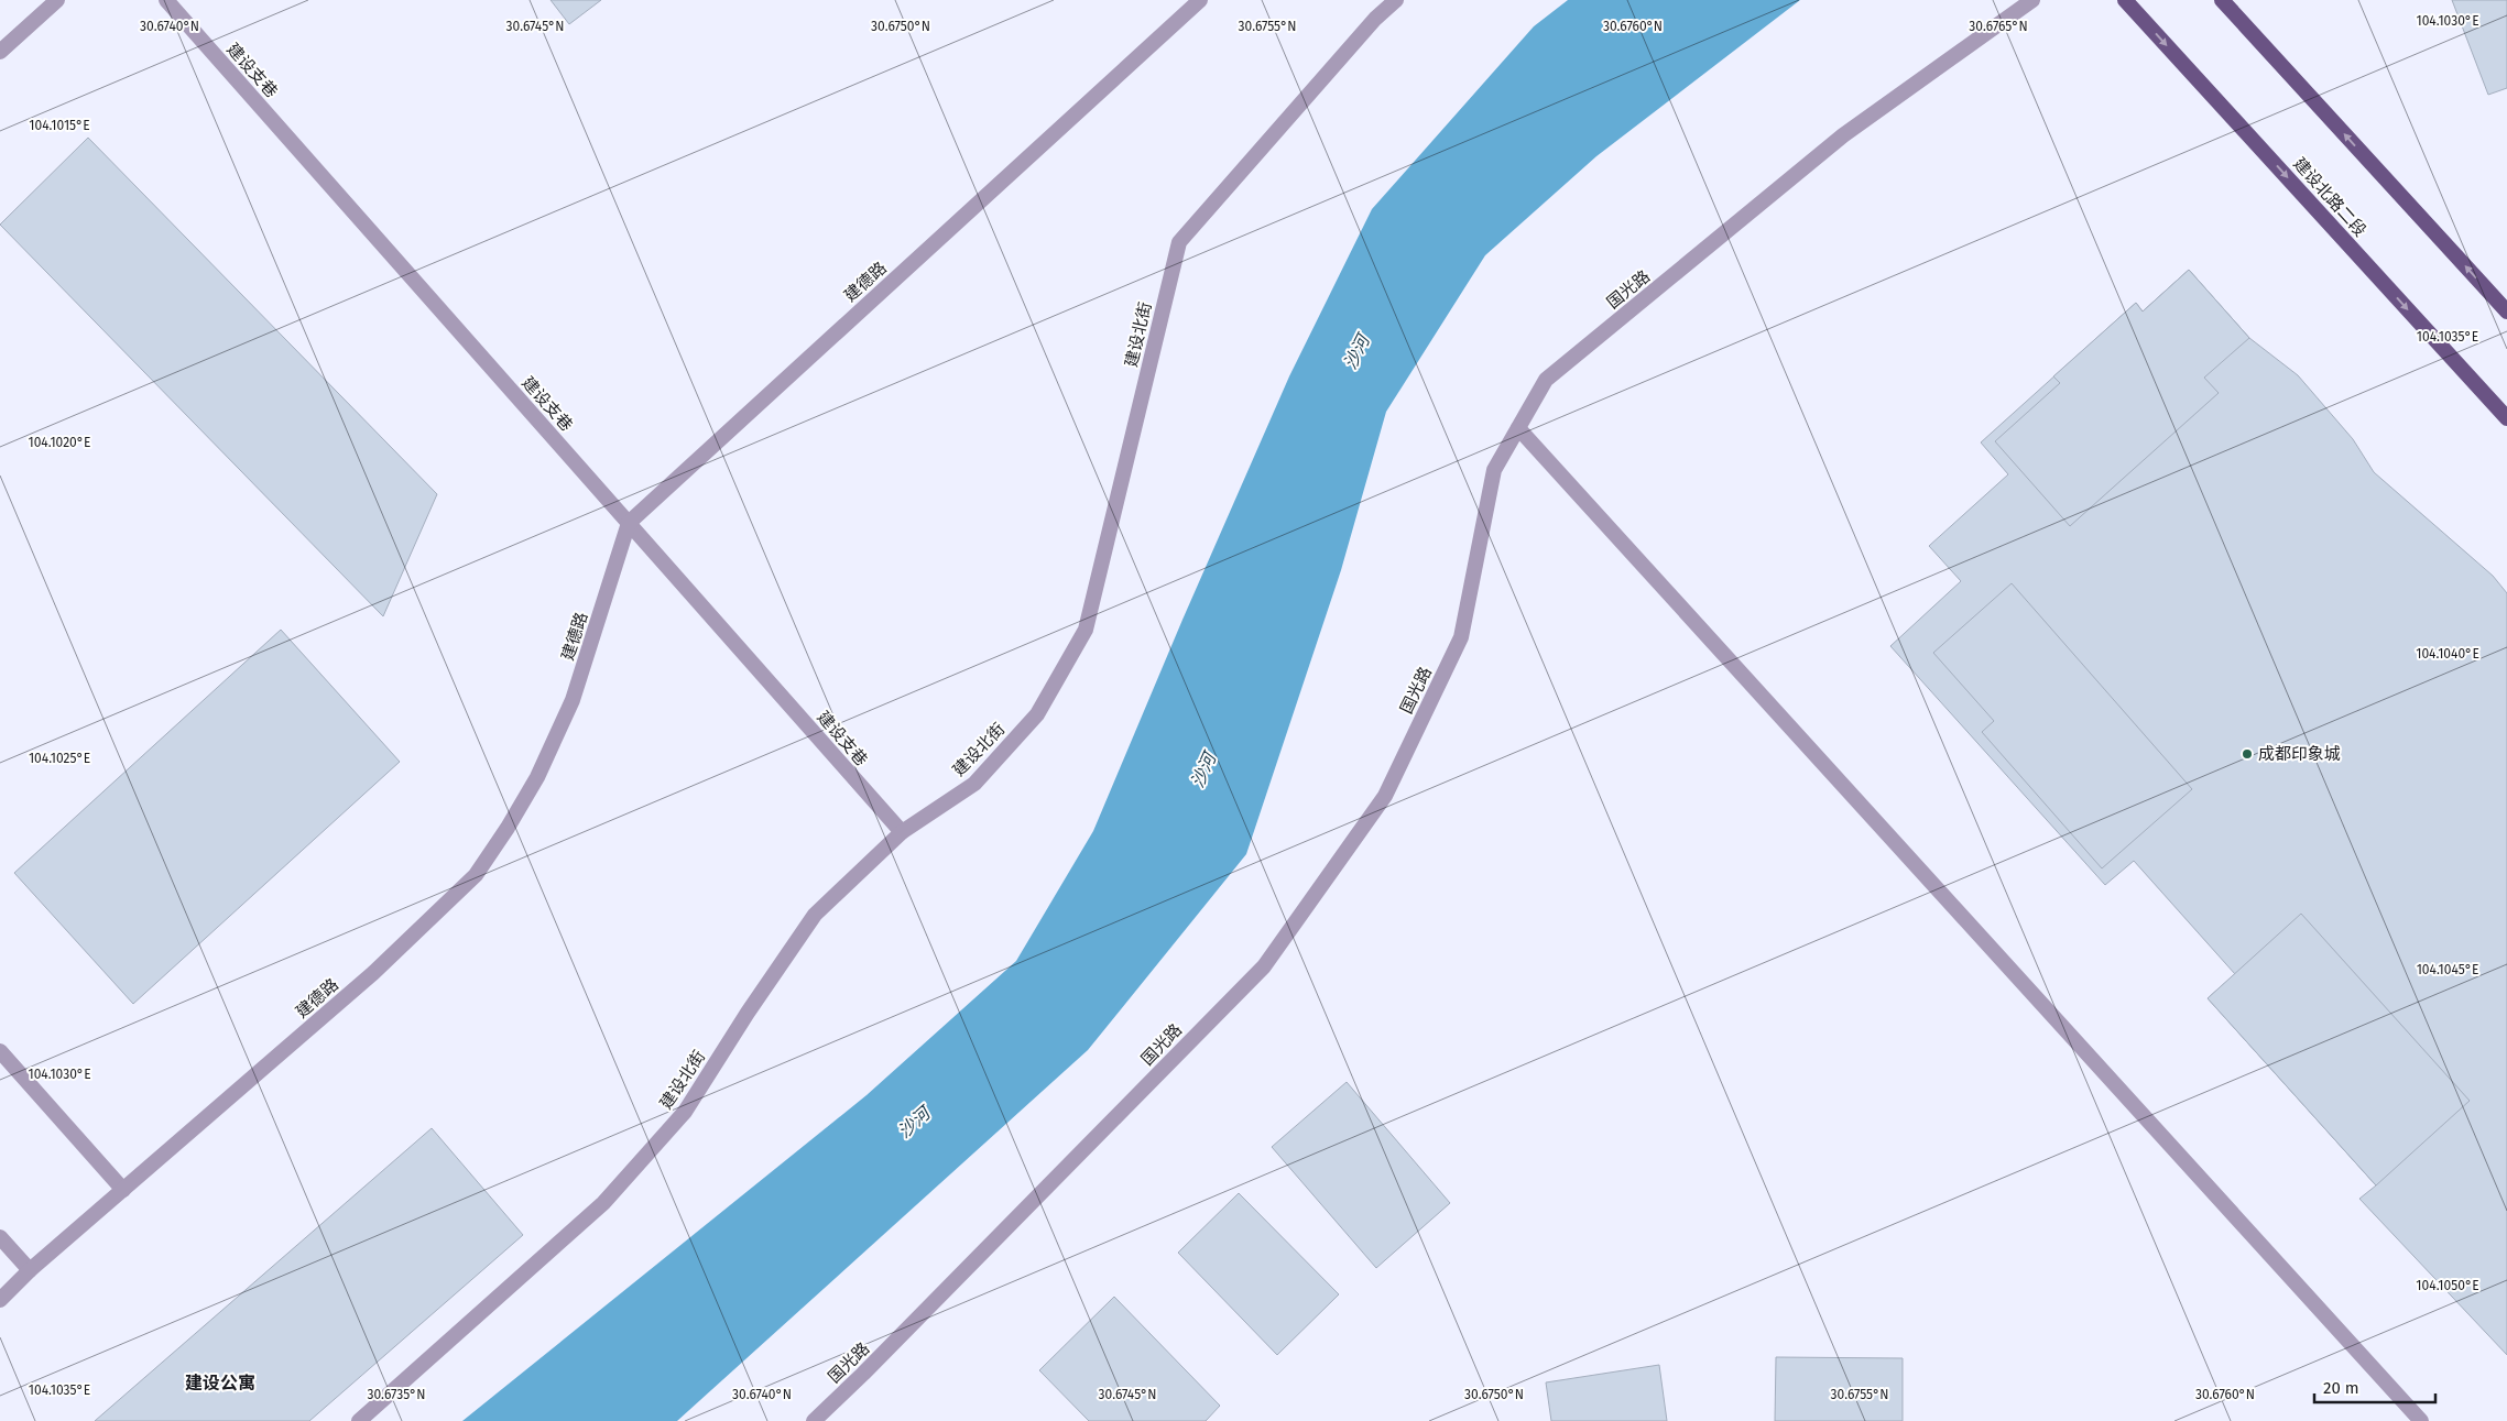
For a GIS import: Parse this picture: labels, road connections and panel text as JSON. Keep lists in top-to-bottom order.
{
  "streets": {
    "main road": ["建设北路二段"],
    "street": [
      "建设支巷",
      "建德路",
      "国光路",
      "建设北街"
    ]
  },
  "crossings": [
    ["建设支巷", "建德路"],
    ["建设支巷", "建设北街"]
  ],
  "districts": ["建设公寓"],
  "water": ["沙河"],
  "places": ["成都印象城"],
  "scale_bar": "20 m",
  "coordinates": [
    "104.1030°E",
    "30.6740°N",
    "30.6745°N",
    "30.6750°N",
    "30.6755°N",
    "30.6760°N",
    "30.6765°N",
    "104.1015°E",
    "104.1035°E",
    "104.1020°E",
    "104.1040°E",
    "104.1025°E",
    "104.1045°E",
    "104.1050°E",
    "30.6735°N"
  ]
}
